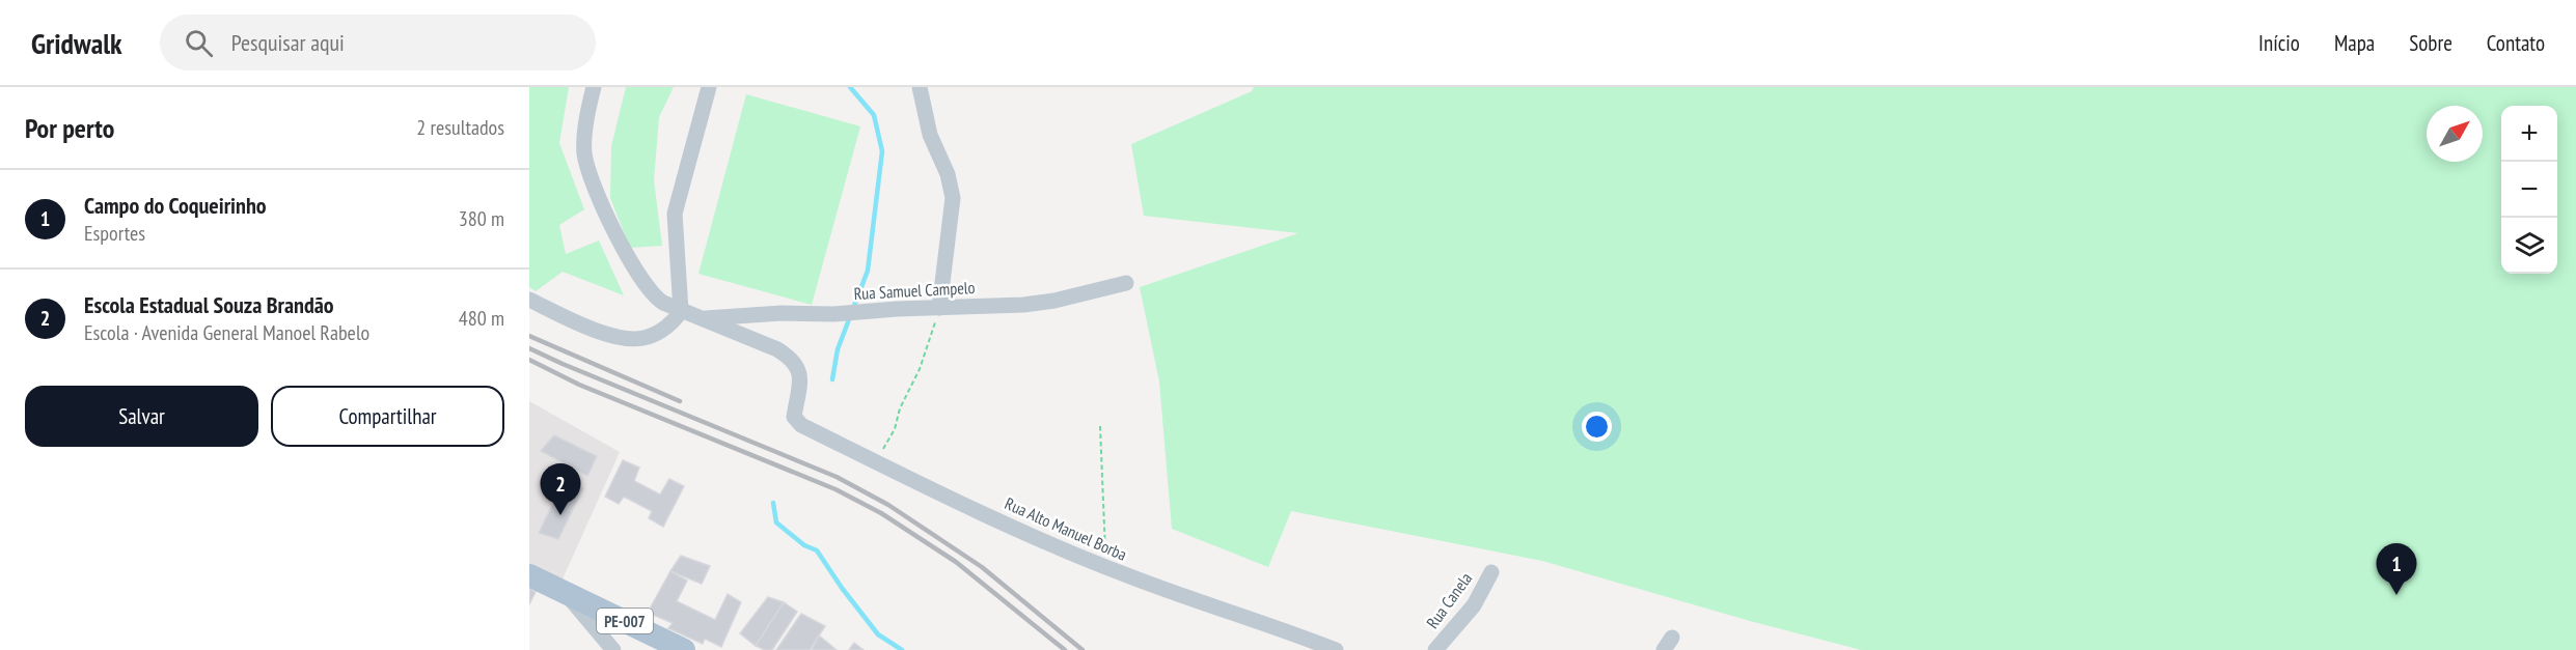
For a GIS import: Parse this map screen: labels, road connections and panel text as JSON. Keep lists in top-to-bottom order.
{
  "streets": {
    "main road": ["PE-007"],
    "street": ["Rua Samuel Campelo", "Rua Alto Manuel Borba", "Rua Canela"]
  },
  "crossings": [
    ["Rua Samuel Campelo", "Rua Alto Manuel Borba"]
  ],
  "north": "top right",
  "page": {
    "header": "Gridwalk",
    "search": "Pesquisar aqui",
    "nav": [
      "Início",
      "Mapa",
      "Sobre",
      "Contato"
    ],
    "heading": ["Por perto", "2 resultados"],
    "map_buttons": ["+", "−"],
    "list": [
      {
        "mark": "1",
        "name": "Campo do Coqueirinho",
        "note": "Esportes",
        "value": "380 m"
      },
      {
        "mark": "2",
        "name": "Escola Estadual Souza Brandão",
        "note": "Escola · Avenida General Manoel Rabelo",
        "value": "480 m"
      }
    ],
    "buttons": ["Salvar", "Compartilhar"],
    "pins": ["2", "1"]
  }
}
